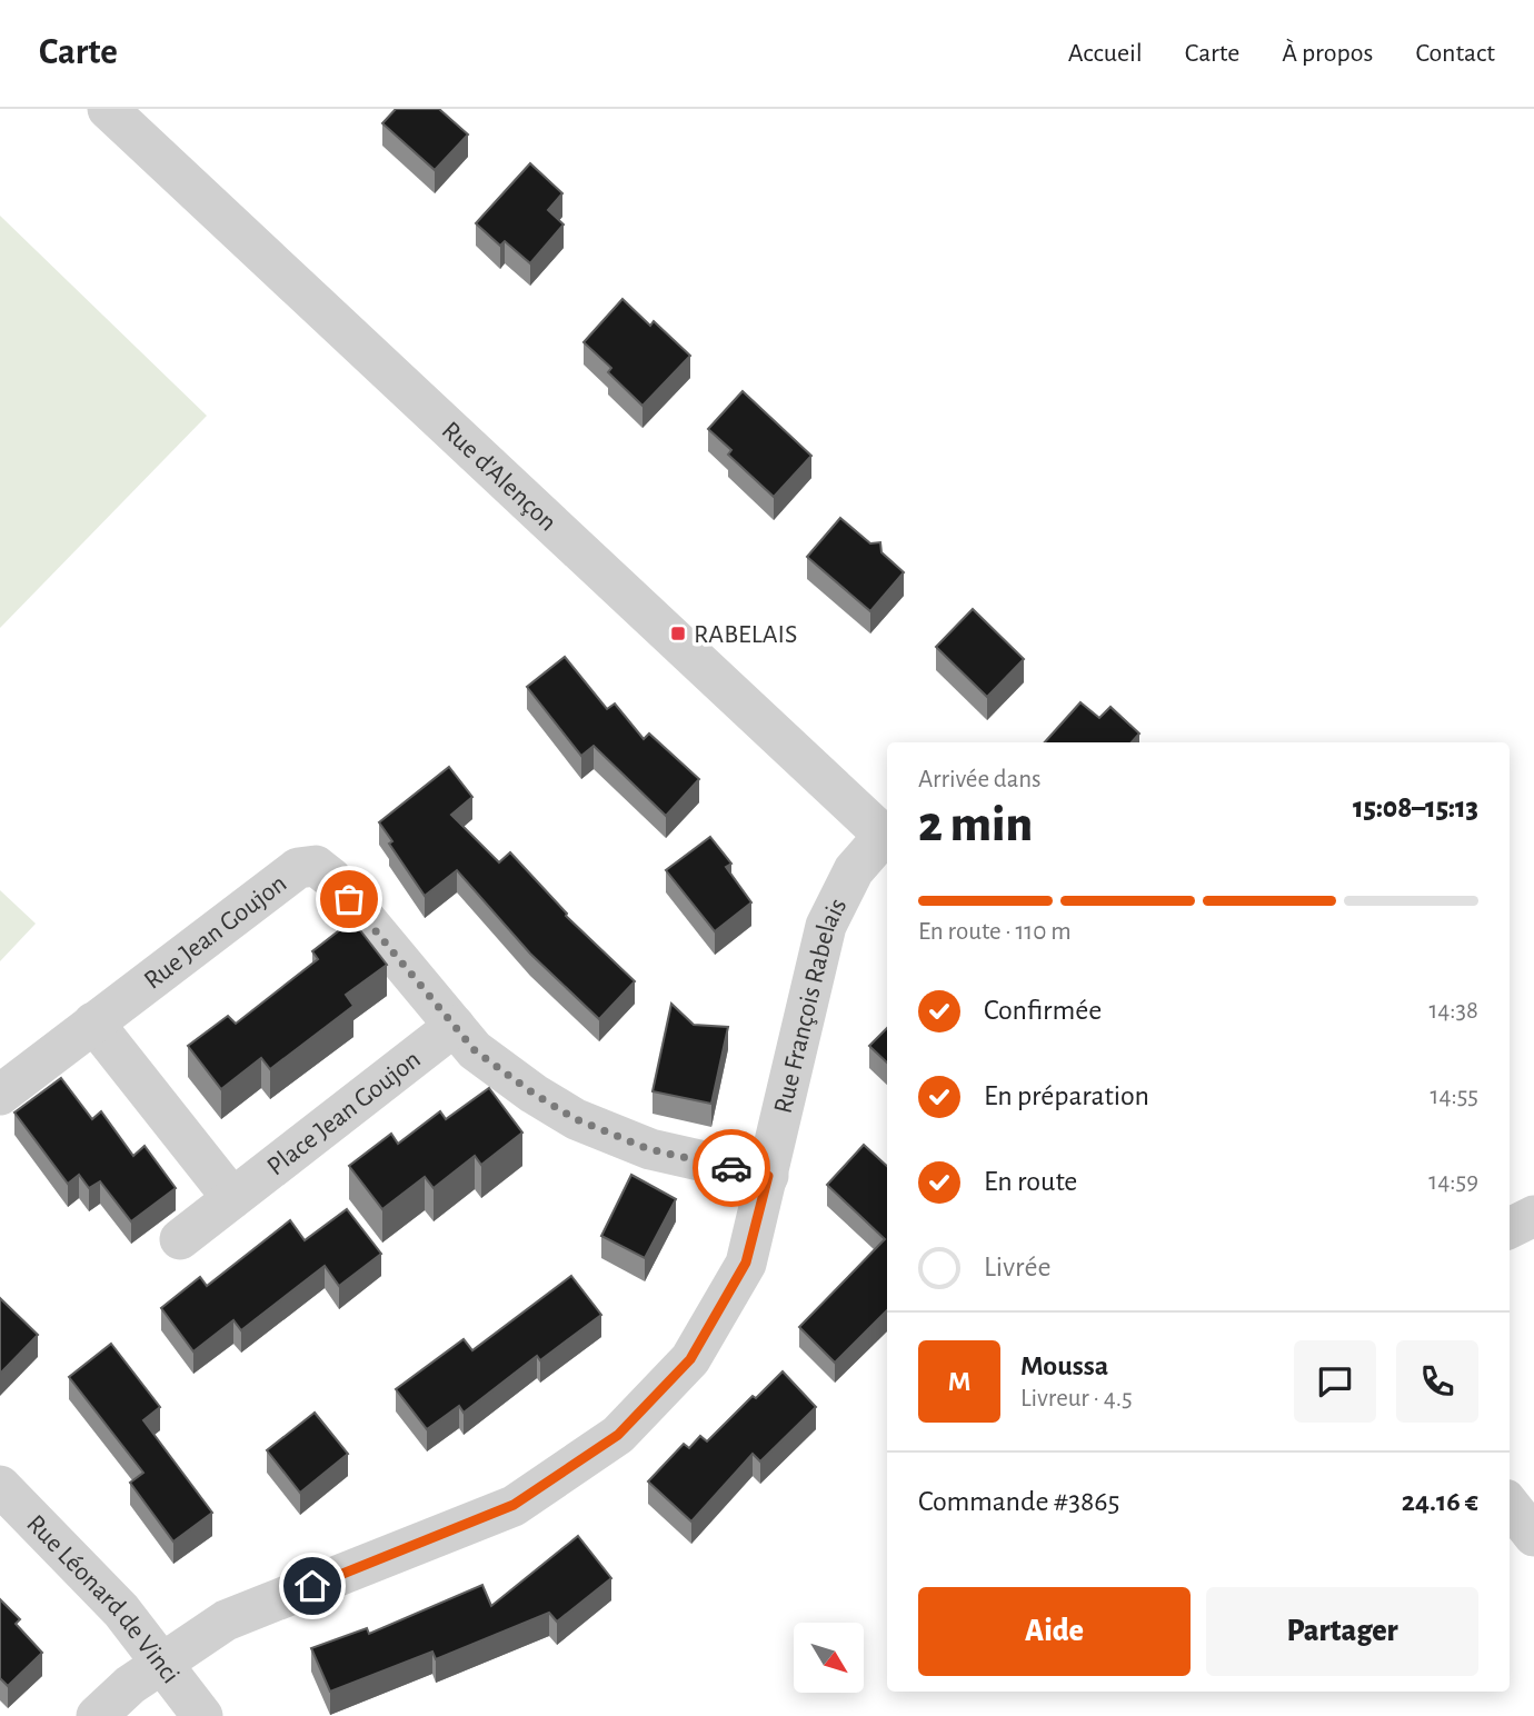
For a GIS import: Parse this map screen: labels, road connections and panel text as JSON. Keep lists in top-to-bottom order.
{
  "streets": {
    "street": [
      "Rue d'Alençon",
      "Rue Jean Goujon",
      "Rue François Rabelais",
      "Place Jean Goujon",
      "Rue Léonard de Vinci"
    ]
  },
  "crossings": [
    ["Rue d'Alençon", "Rue François Rabelais"],
    ["Rue Jean Goujon", "Rue François Rabelais"],
    ["Rue Jean Goujon", "Place Jean Goujon"],
    ["Rue François Rabelais", "Rue Léonard de Vinci"]
  ],
  "places": {
    "transit": ["RABELAIS"]
  },
  "north": "bottom right",
  "page": {
    "header": "Carte",
    "nav": [
      "Accueil",
      "Carte",
      "À propos",
      "Contact"
    ],
    "heading": ["2 min", "Arrivée dans", "15:08–15:13"],
    "panel": [
      "Moussa",
      "Livreur · 4.5",
      "Commande #3865",
      "24.16 €"
    ],
    "bar": "En route · 110 m",
    "list": [
      ["Confirmée", "14:38"],
      ["En préparation", "14:55"],
      ["En route", "14:59"],
      "Livrée"
    ],
    "round": "M",
    "buttons": ["Aide", "Partager"]
  }
}
